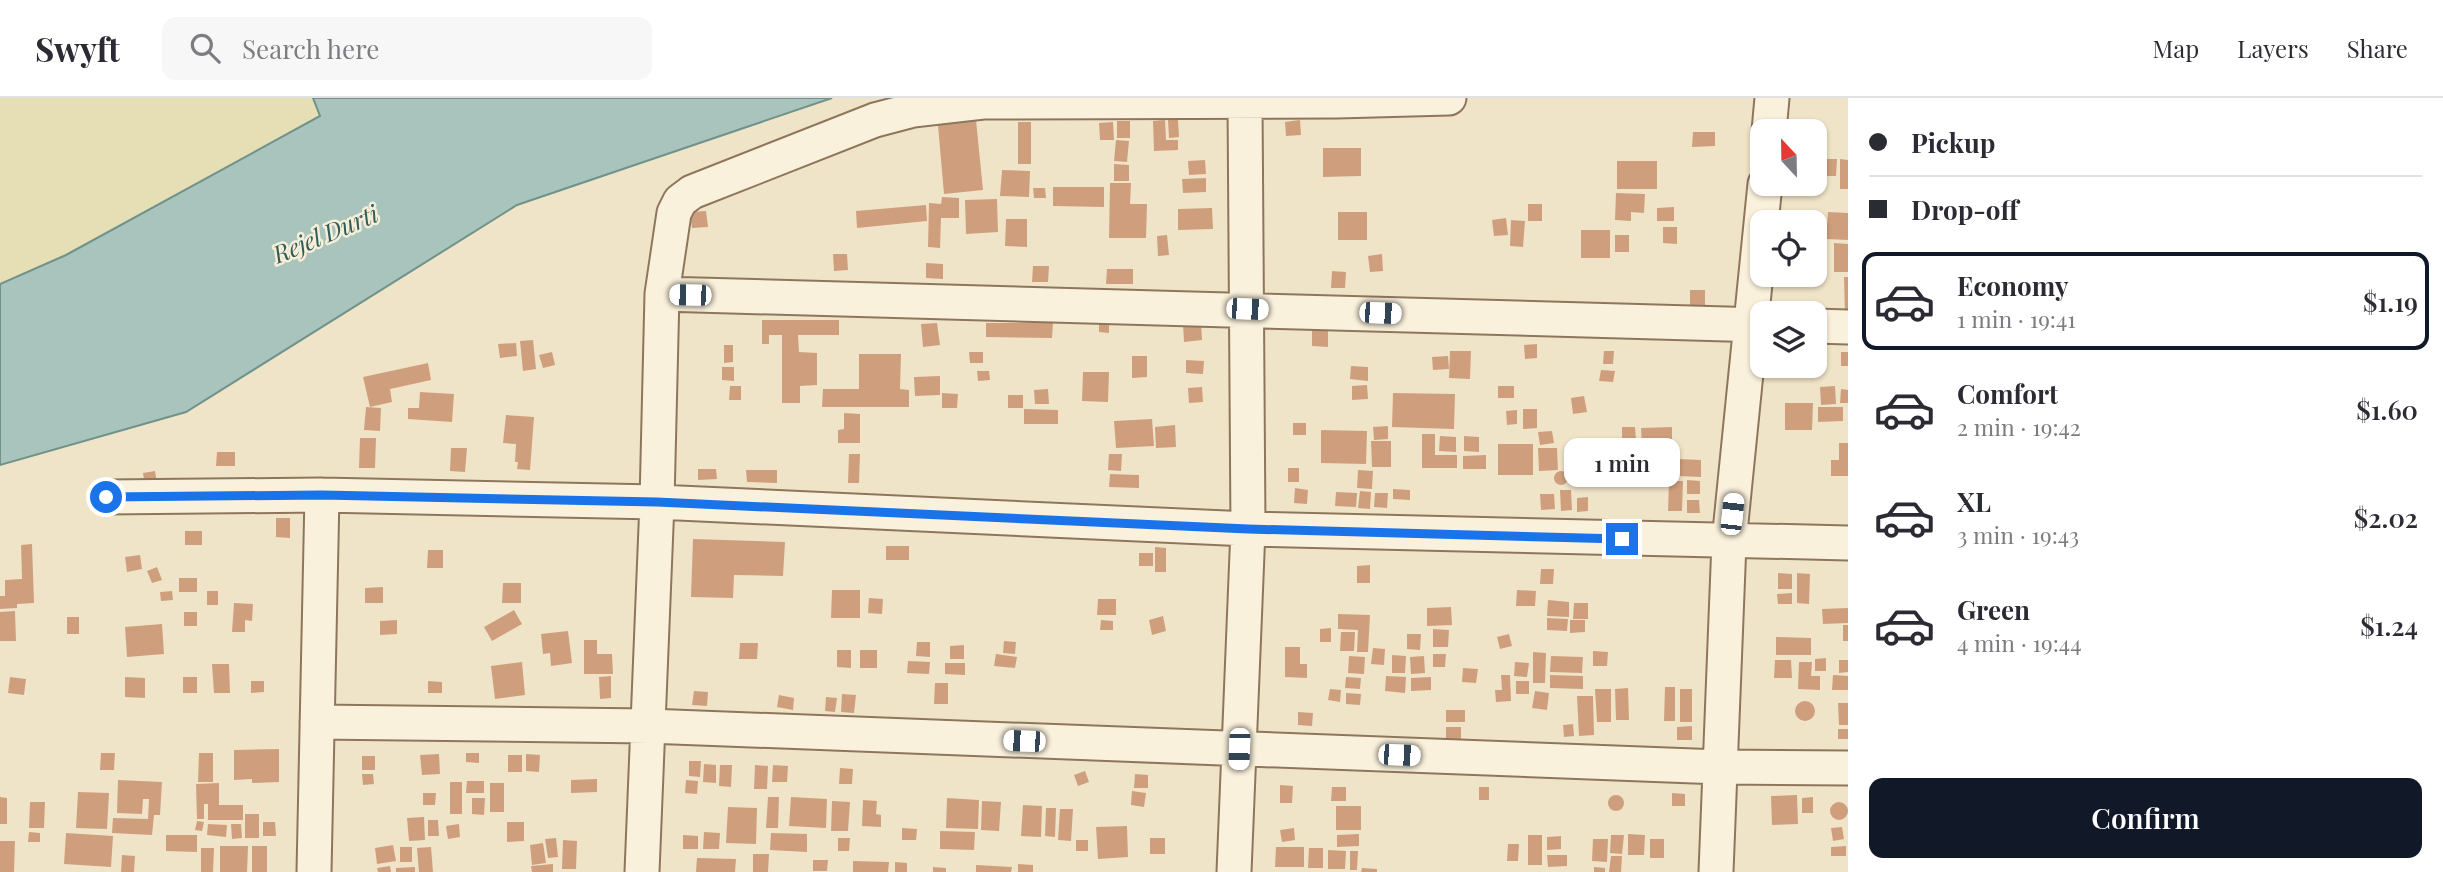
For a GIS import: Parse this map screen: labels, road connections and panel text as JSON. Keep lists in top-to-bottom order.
{
  "water": ["Rejel Durti"],
  "north": "top",
  "page": {
    "header": "Swyft",
    "search": "Search here",
    "nav": ["Map", "Layers", "Share"],
    "banner": ["Pickup", "Drop-off"],
    "list": [
      {
        "name": "Economy",
        "note": "1 min · 19:41",
        "value": "$1.19"
      },
      {
        "name": "Comfort",
        "note": "2 min · 19:42",
        "value": "$1.60"
      },
      {
        "name": "XL",
        "note": "3 min · 19:43",
        "value": "$2.02"
      },
      {
        "name": "Green",
        "note": "4 min · 19:44",
        "value": "$1.24"
      }
    ],
    "bubble": "1 min",
    "buttons": "Confirm"
  }
}
